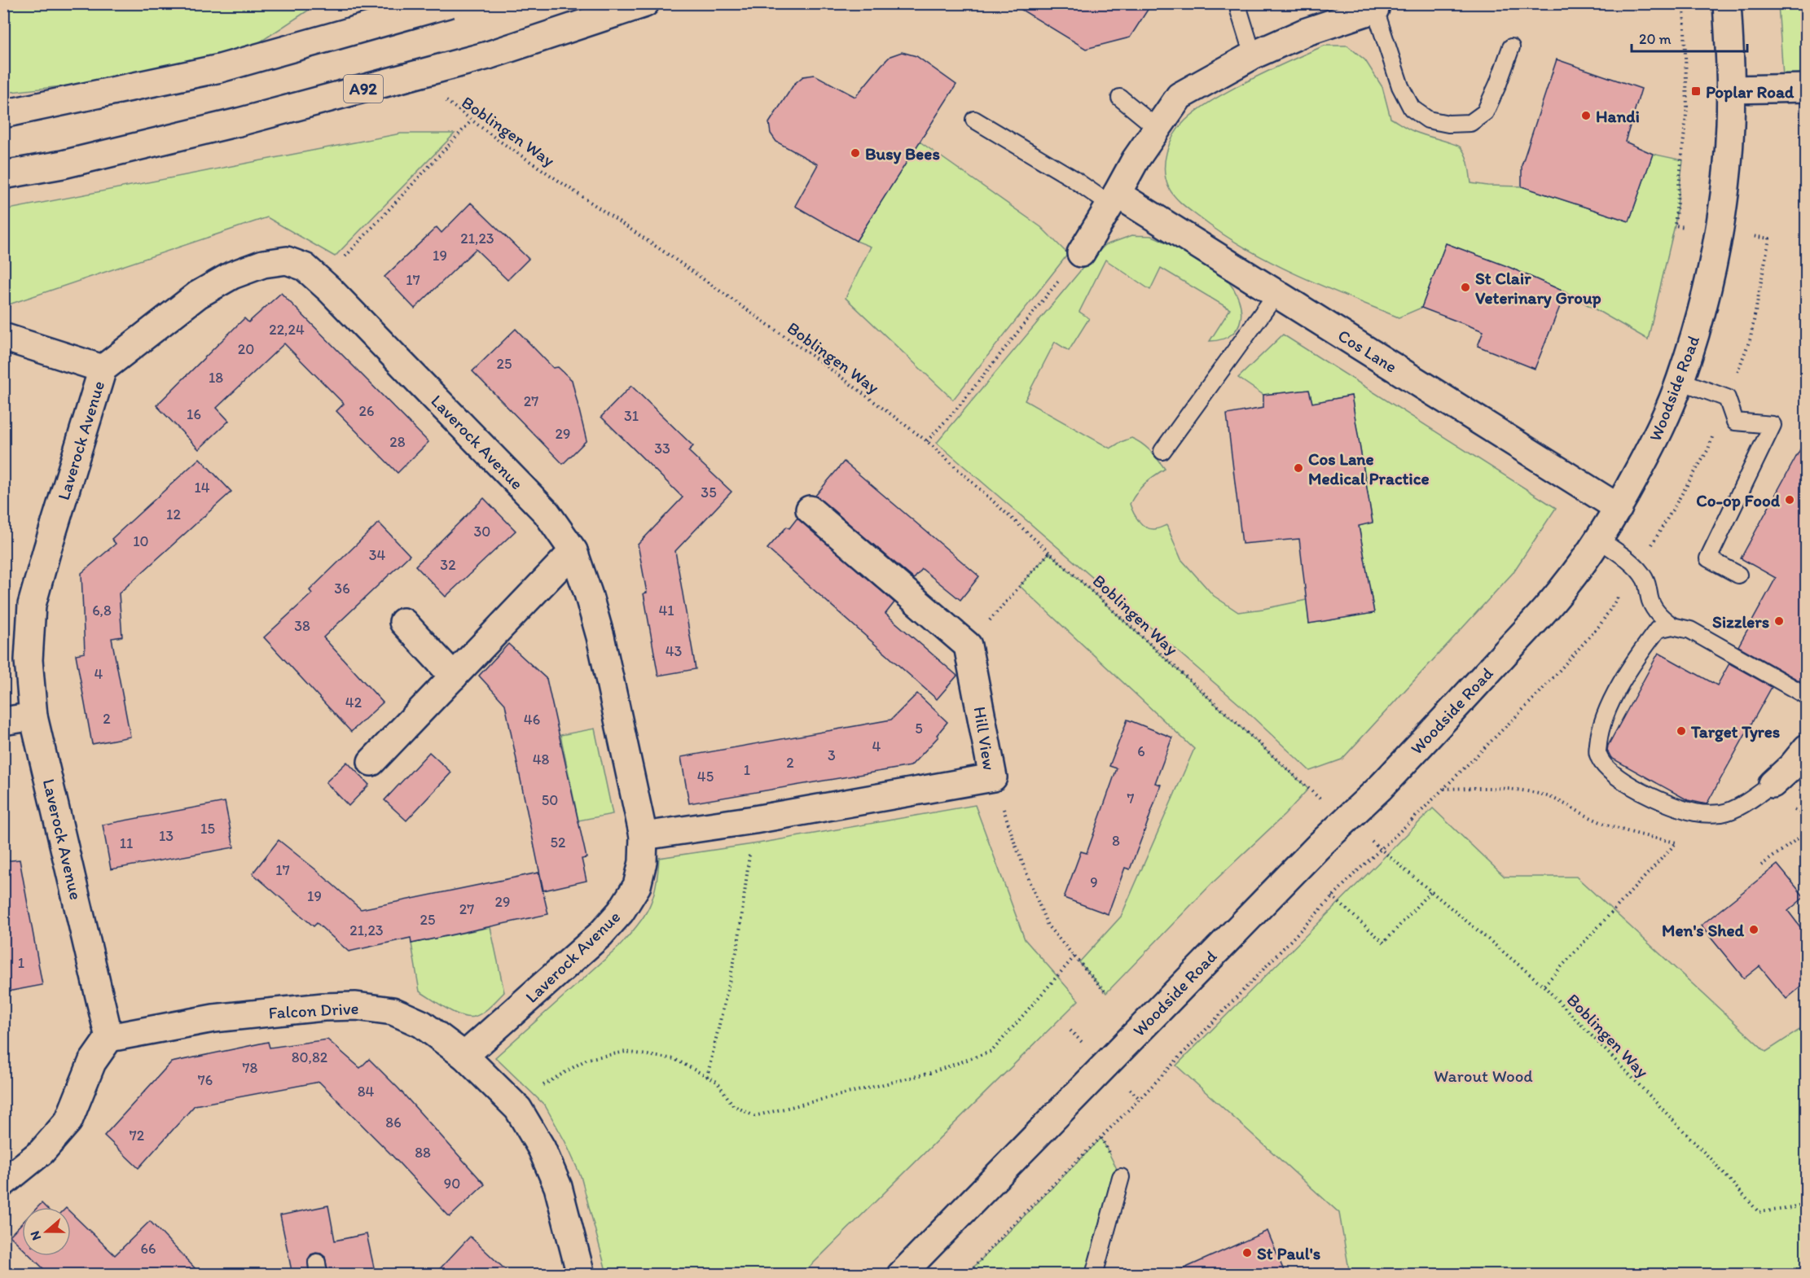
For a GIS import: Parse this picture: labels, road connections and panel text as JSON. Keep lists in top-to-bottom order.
{
  "streets": {
    "main road": [
      "A92",
      "Cos Lane",
      "Woodside Road",
      "Laverock Avenue",
      "Hill View",
      "Falcon Drive"
    ],
    "path": ["Boblingen Way"]
  },
  "crossings": [
    ["Cos Lane", "Woodside Road"],
    ["Laverock Avenue", "Hill View"],
    ["Laverock Avenue", "Falcon Drive"]
  ],
  "parks": ["Warout Wood"],
  "places": {
    "transit": ["Poplar Road"],
    "other": [
      "Handi",
      "Busy Bees",
      "St Clair Veterinary Group",
      "Cos Lane Medical Practice",
      "Co-op Food",
      "Sizzlers",
      "Target Tyres",
      "Men's Shed",
      "St Paul's"
    ]
  },
  "house_numbers": [
    "21,23",
    "19",
    "17",
    "22,24",
    "20",
    "25",
    "18",
    "27",
    "26",
    "16",
    "31",
    "29",
    "28",
    "33",
    "14",
    "35",
    "12",
    "30",
    "10",
    "34",
    "32",
    "36",
    "6,8",
    "41",
    "38",
    "43",
    "4",
    "42",
    "2",
    "46",
    "5",
    "4",
    "6",
    "3",
    "48",
    "2",
    "1",
    "45",
    "7",
    "50",
    "15",
    "13",
    "8",
    "52",
    "11",
    "17",
    "9",
    "19",
    "29",
    "27",
    "25",
    "21,23",
    "1",
    "80,82",
    "78",
    "76",
    "84",
    "86",
    "72",
    "88",
    "90",
    "66"
  ],
  "scale_bar": "20 m",
  "north": "left"
}
